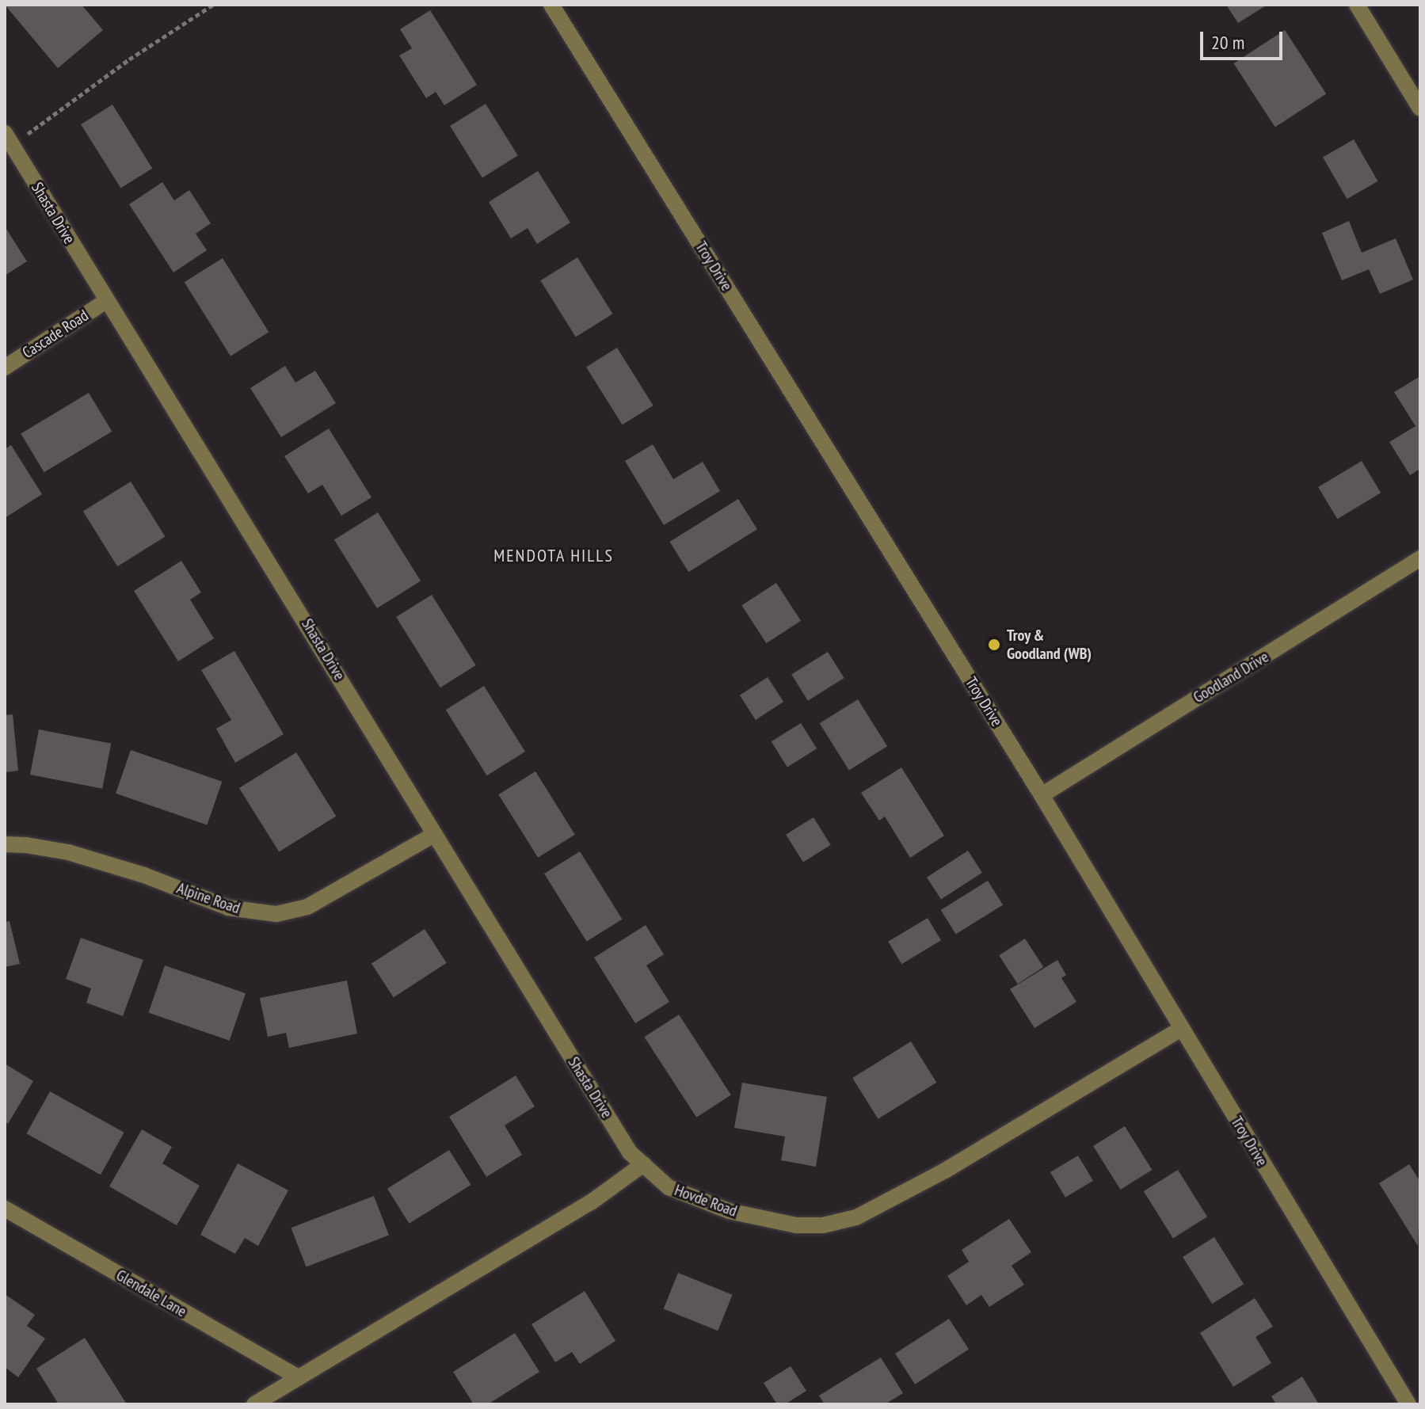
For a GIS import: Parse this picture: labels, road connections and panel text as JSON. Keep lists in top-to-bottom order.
{
  "streets": {
    "street": [
      "Shasta Drive",
      "Troy Drive",
      "Cascade Road",
      "Goodland Drive",
      "Alpine Road",
      "Hovde Road",
      "Glendale Lane"
    ]
  },
  "crossings": [
    ["Shasta Drive", "Cascade Road"],
    ["Shasta Drive", "Alpine Road"],
    ["Shasta Drive", "Hovde Road"],
    ["Troy Drive", "Goodland Drive"],
    ["Troy Drive", "Hovde Road"]
  ],
  "districts": ["MENDOTA HILLS"],
  "places": ["Troy & Goodland (WB)"],
  "scale_bar": "20 m"
}
